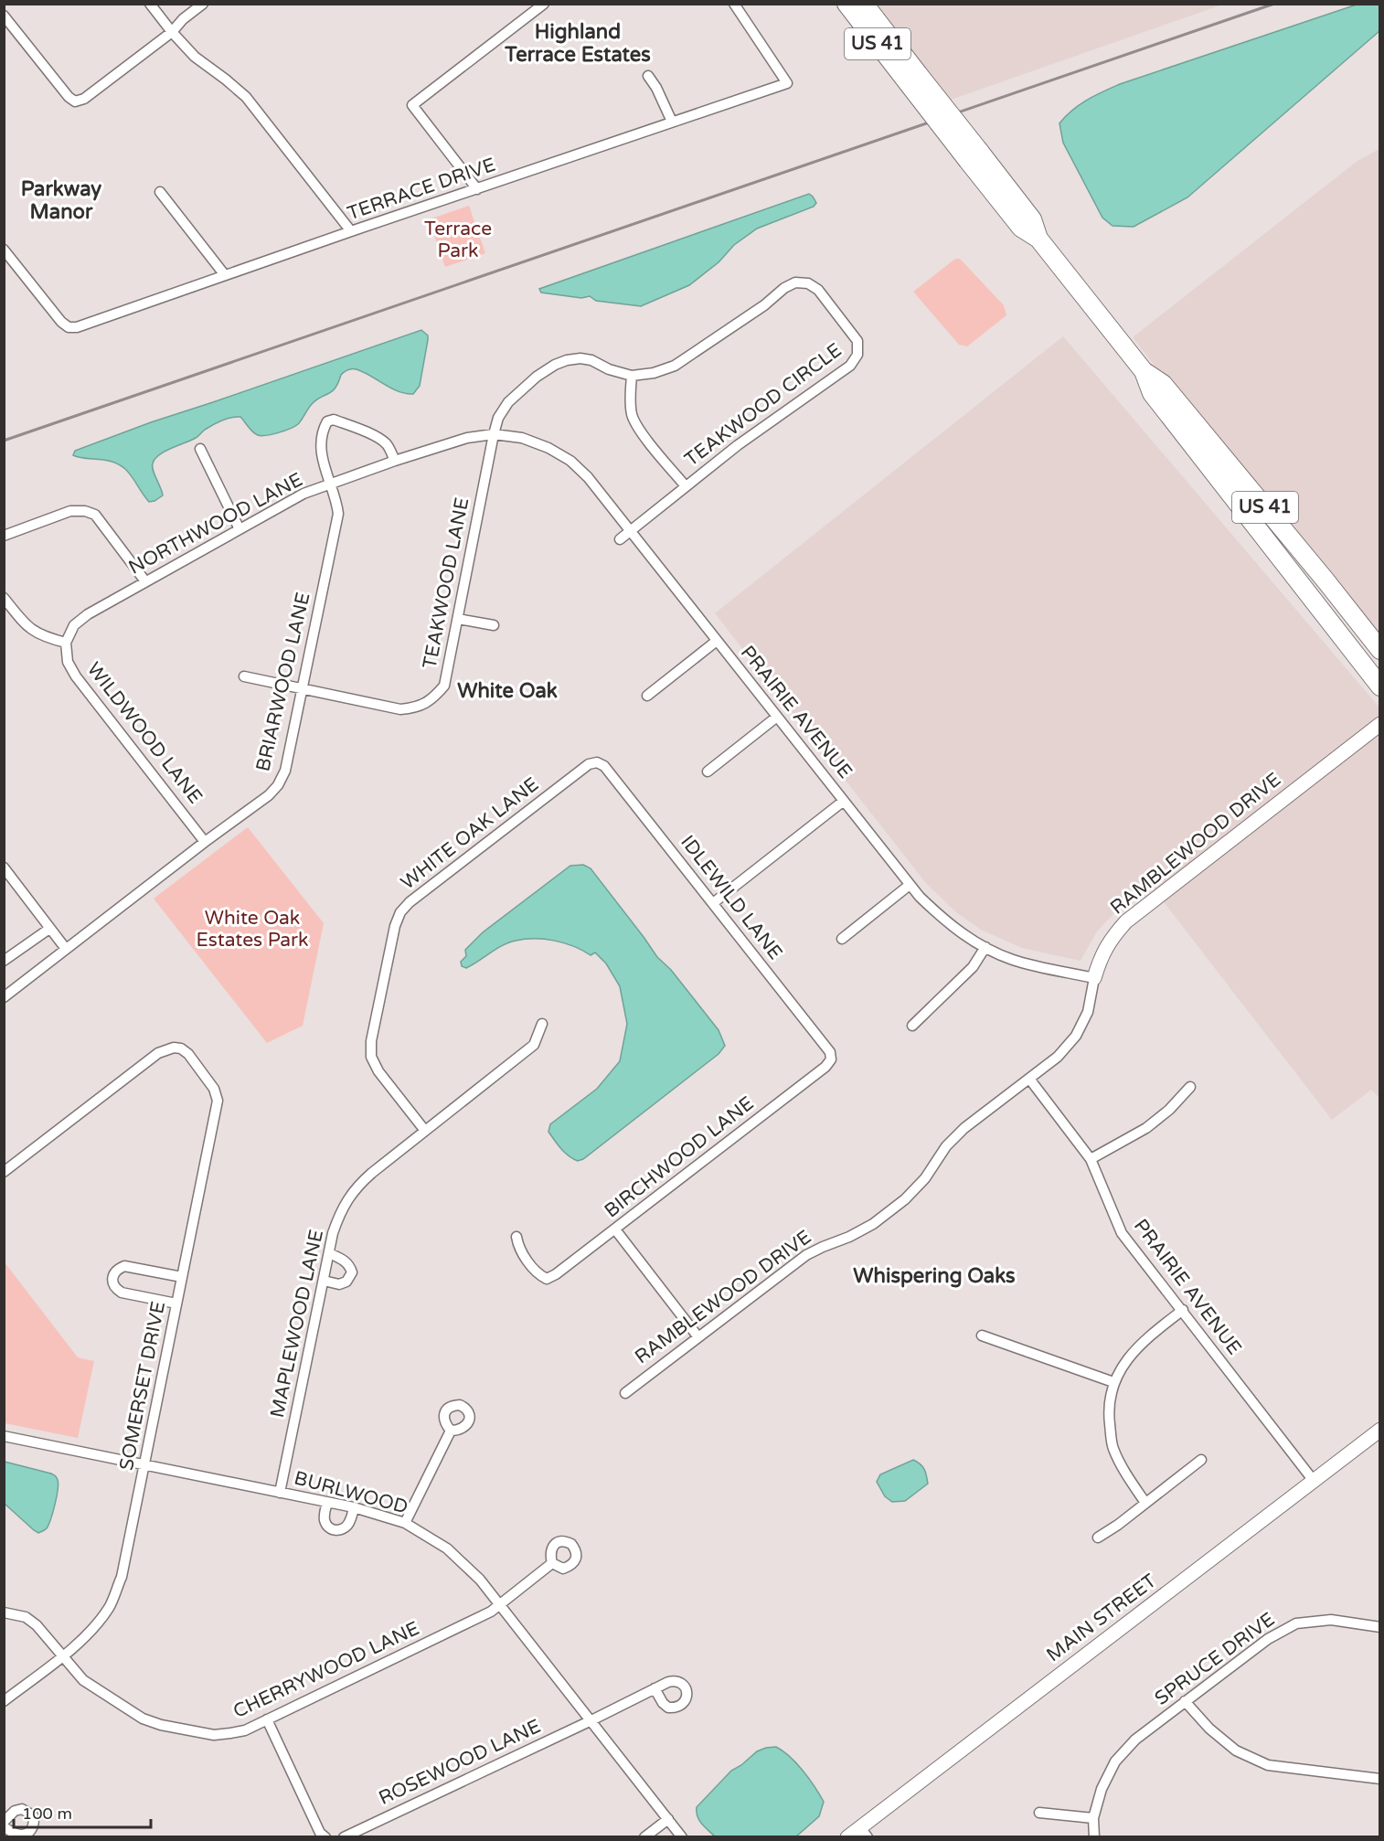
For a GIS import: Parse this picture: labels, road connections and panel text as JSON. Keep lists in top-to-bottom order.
{
  "streets": {
    "highway": ["US 41"],
    "street": [
      "TERRACE DRIVE",
      "TEAKWOOD CIRCLE",
      "NORTHWOOD LANE",
      "TEAKWOOD LANE",
      "BRIARWOOD LANE",
      "PRAIRIE AVENUE",
      "WILDWOOD LANE",
      "WHITE OAK LANE",
      "RAMBLEWOOD DRIVE",
      "IDLEWILD LANE",
      "BIRCHWOOD LANE",
      "MAPLEWOOD LANE",
      "SOMERSET DRIVE",
      "BURLWOOD",
      "MAIN STREET",
      "SPRUCE DRIVE",
      "CHERRYWOOD LANE",
      "ROSEWOOD LANE"
    ]
  },
  "crossings": [
    ["TEAKWOOD CIRCLE", "NORTHWOOD LANE"],
    ["TEAKWOOD CIRCLE", "TEAKWOOD LANE"],
    ["TEAKWOOD CIRCLE", "PRAIRIE AVENUE"],
    ["NORTHWOOD LANE", "TEAKWOOD LANE"],
    ["NORTHWOOD LANE", "BRIARWOOD LANE"],
    ["NORTHWOOD LANE", "PRAIRIE AVENUE"],
    ["NORTHWOOD LANE", "WILDWOOD LANE"],
    ["TEAKWOOD LANE", "BRIARWOOD LANE"],
    ["TEAKWOOD LANE", "PRAIRIE AVENUE"],
    ["BRIARWOOD LANE", "WILDWOOD LANE"],
    ["PRAIRIE AVENUE", "RAMBLEWOOD DRIVE"],
    ["PRAIRIE AVENUE", "MAIN STREET"],
    ["WHITE OAK LANE", "IDLEWILD LANE"],
    ["WHITE OAK LANE", "MAPLEWOOD LANE"],
    ["IDLEWILD LANE", "BIRCHWOOD LANE"],
    ["MAPLEWOOD LANE", "BURLWOOD"],
    ["SOMERSET DRIVE", "BURLWOOD"],
    ["SOMERSET DRIVE", "CHERRYWOOD LANE"],
    ["BURLWOOD", "CHERRYWOOD LANE"],
    ["BURLWOOD", "ROSEWOOD LANE"]
  ],
  "districts": [
    "Highland Terrace Estates",
    "Parkway Manor",
    "White Oak",
    "Whispering Oaks"
  ],
  "parks": ["Terrace Park", "White Oak Estates Park"],
  "scale_bar": "100 m"
}
